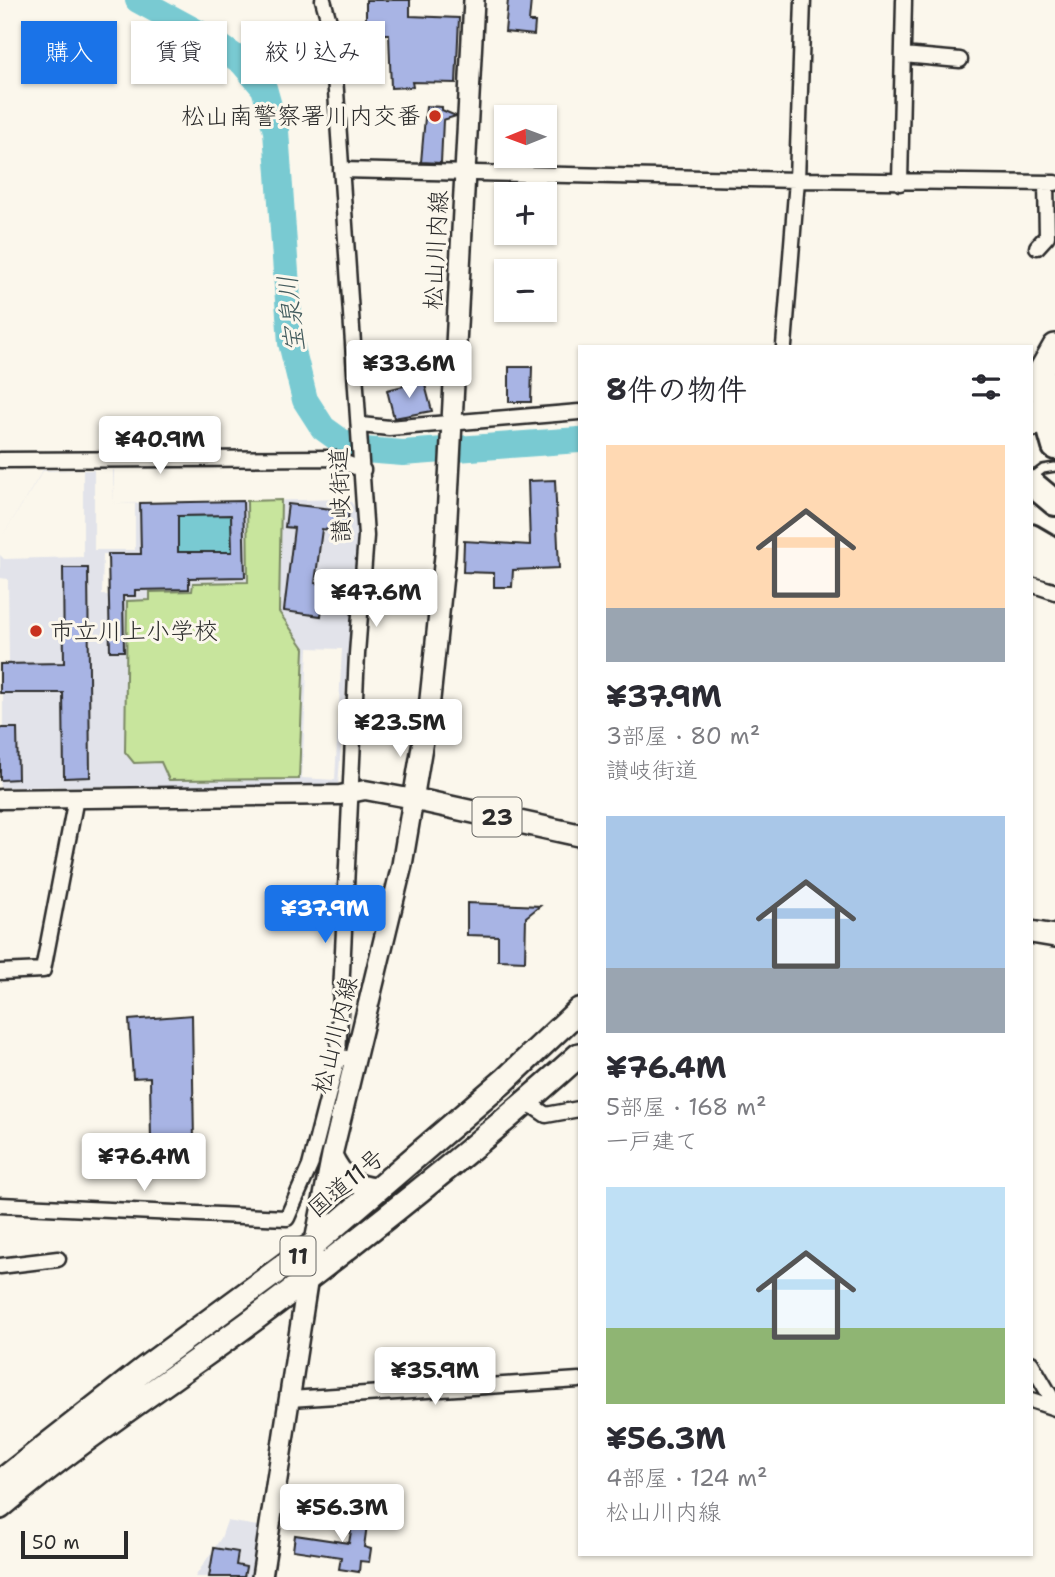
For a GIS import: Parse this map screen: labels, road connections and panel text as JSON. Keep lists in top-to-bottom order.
{
  "streets": {
    "highway": ["国道11号", "11"],
    "main road": ["松山川内線", "23"],
    "street": ["讃岐街道"]
  },
  "crossings": [
    ["松山川内線", "讃岐街道"],
    ["松山川内線", "23"],
    ["松山川内線", "国道11号"]
  ],
  "water": ["宝泉川"],
  "places": ["松山南警察署川内交番", "市立川上小学校"],
  "scale_bar": "50 m",
  "north": "left",
  "page": {
    "chip": ["購入", "賃貸", "絞り込み"],
    "map_buttons": ["+", "−"],
    "price": [
      "¥33.6M",
      "¥40.9M",
      "¥47.6M",
      "¥23.5M",
      "¥37.9M",
      "¥76.4M",
      "¥35.9M",
      "¥56.3M"
    ],
    "heading": "8件の物件",
    "list": [
      {
        "name": "¥37.9M",
        "note": "3部屋 · 80 m² · 讃岐街道"
      },
      {
        "name": "¥76.4M",
        "note": "5部屋 · 168 m² · 一戸建て"
      },
      {
        "name": "¥56.3M",
        "note": "4部屋 · 124 m² · 松山川内線"
      }
    ],
    "scale": "50 m"
  }
}
